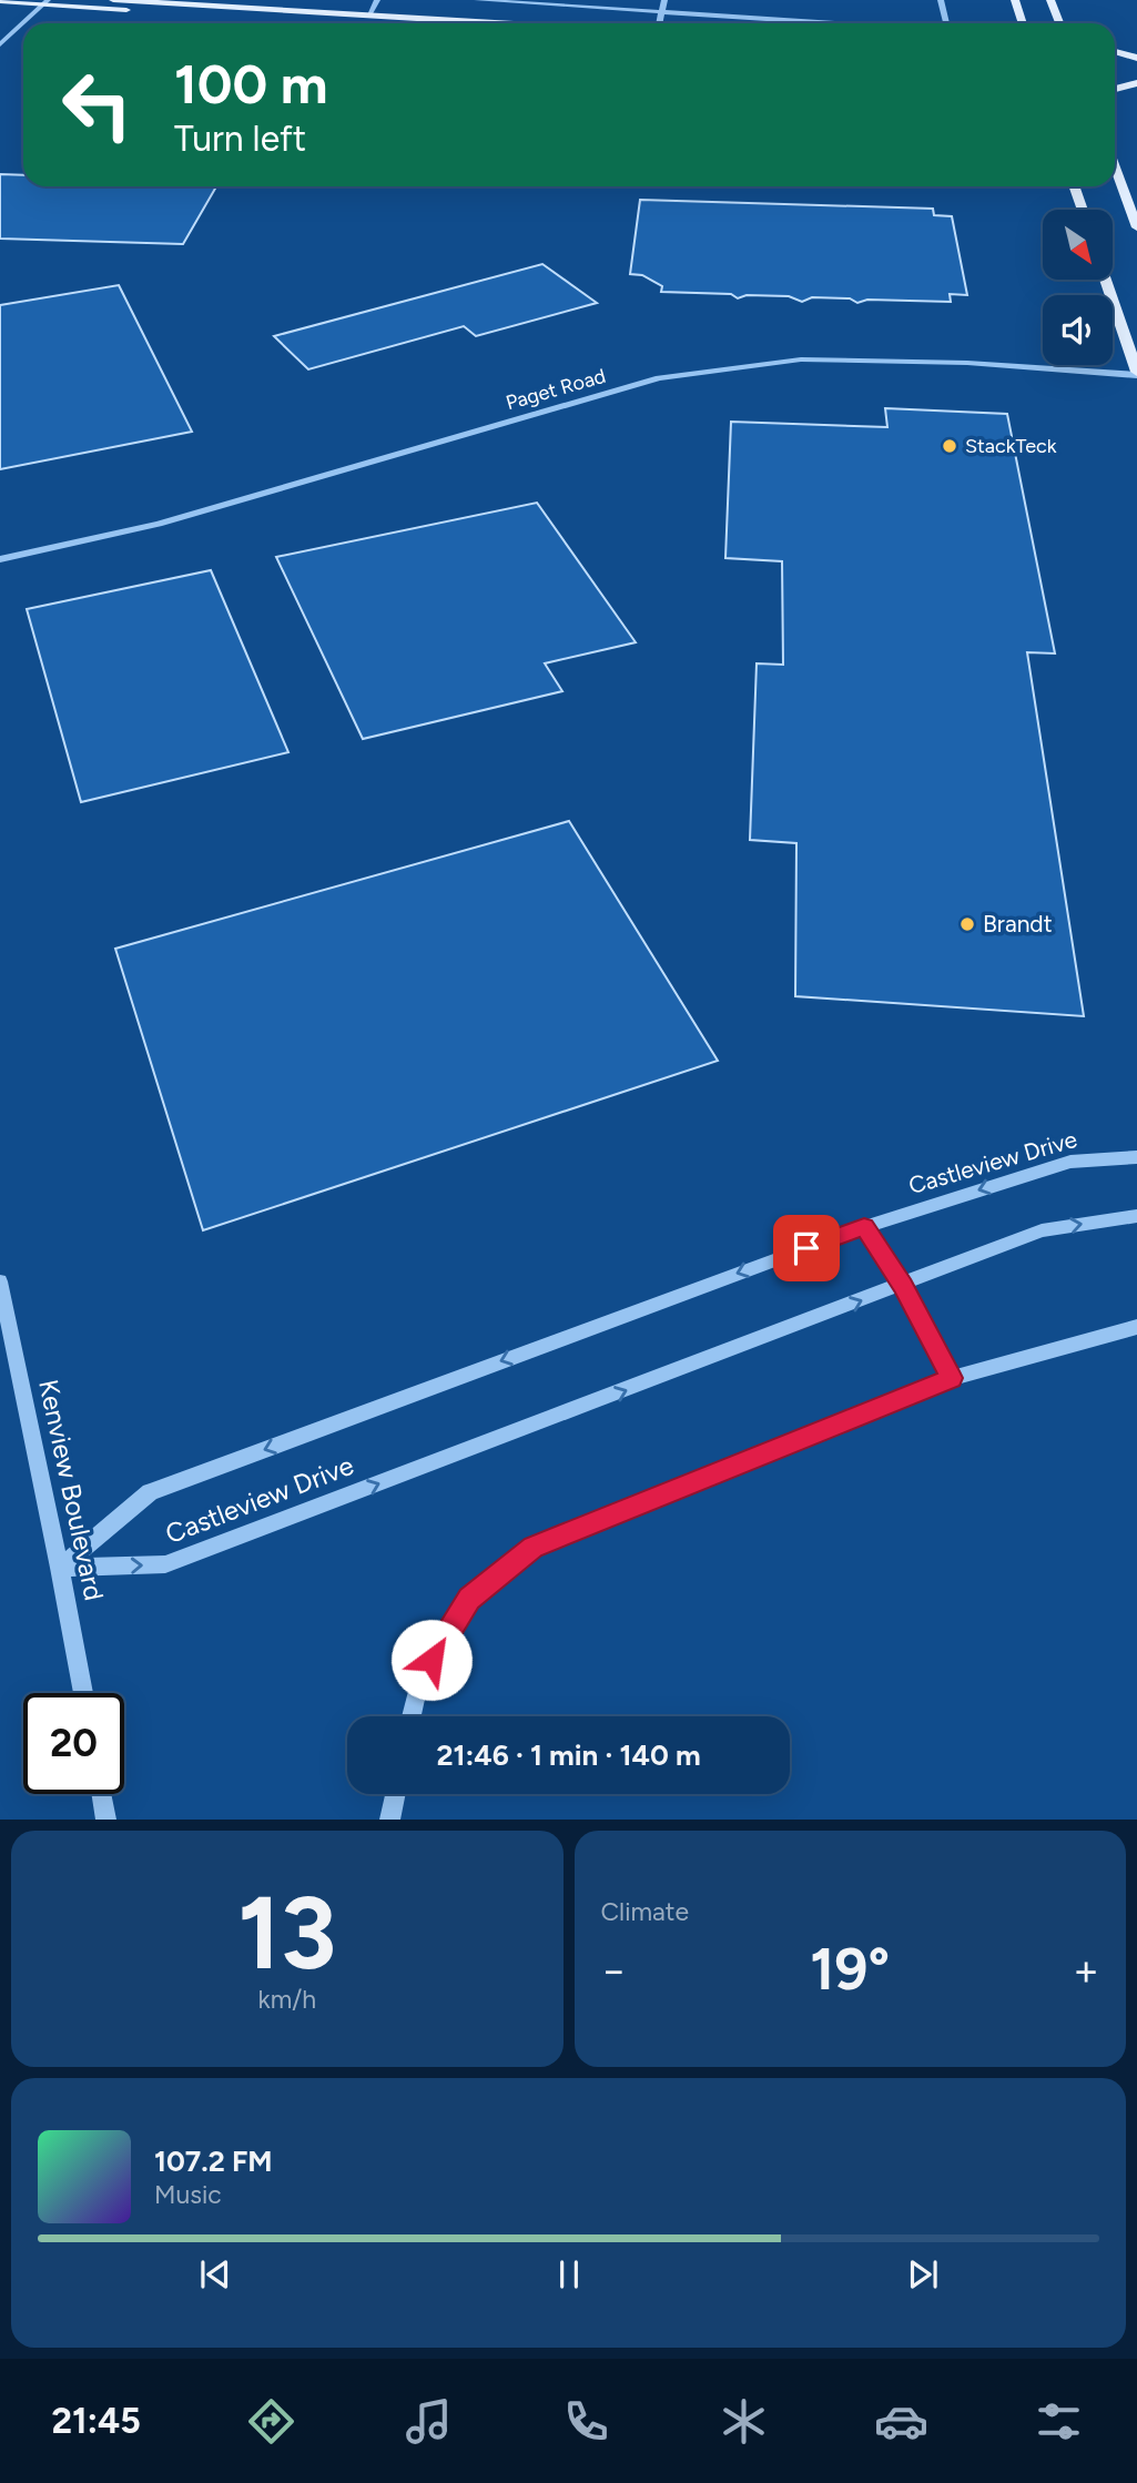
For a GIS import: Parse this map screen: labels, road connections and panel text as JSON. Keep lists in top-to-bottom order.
{
  "streets": {
    "street": ["Paget Road", "Castleview Drive", "Kenview Boulevard"]
  },
  "crossings": [
    ["Castleview Drive", "Kenview Boulevard"]
  ],
  "places": ["StackTeck", "Brandt"],
  "north": "bottom right",
  "page": {
    "turn": ["100 m", "Turn left"],
    "limit": "20",
    "trip": "21:46 · 1 min · 140 m",
    "tile": [
      ["13", "km/h"],
      "Climate"
    ],
    "heat": ["−", "19°", "+"],
    "song": ["107.2 FM", "Music"],
    "tabs": "21:45"
  }
}
